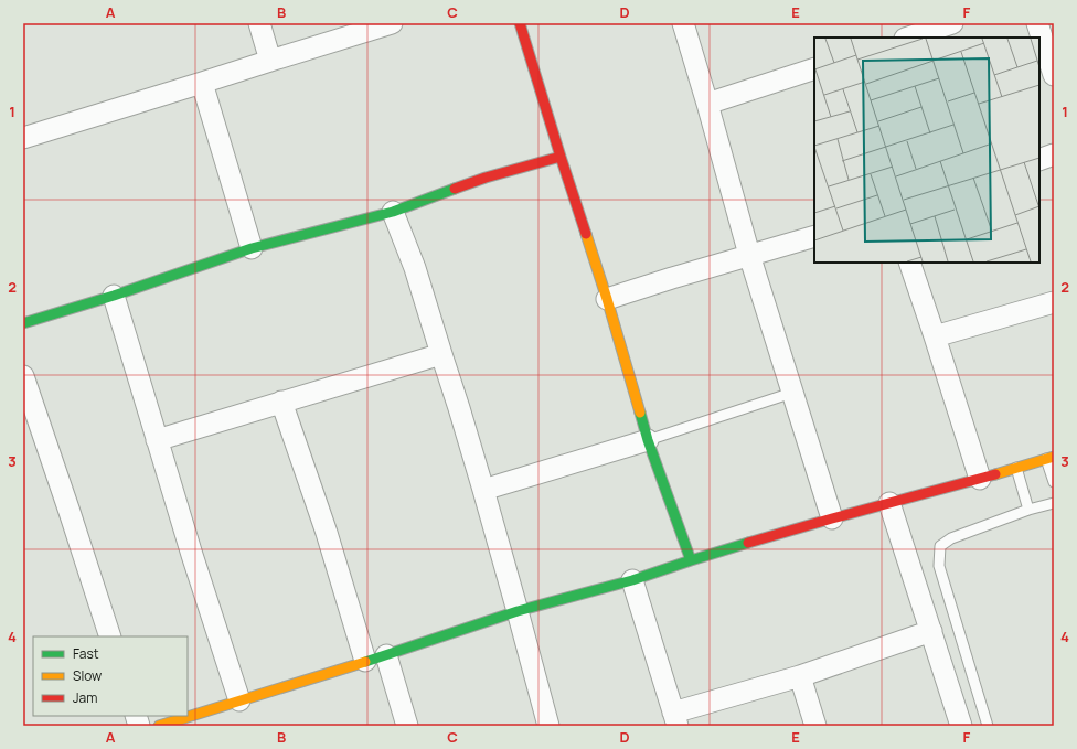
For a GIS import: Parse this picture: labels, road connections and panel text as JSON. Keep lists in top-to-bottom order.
{
  "legend": ["Fast", "Slow", "Jam"],
  "grid": {
    "columns": [
      "A",
      "B",
      "C",
      "D",
      "E",
      "F"
    ],
    "rows": [
      "1",
      "2",
      "3",
      "4"
    ]
  }
}
